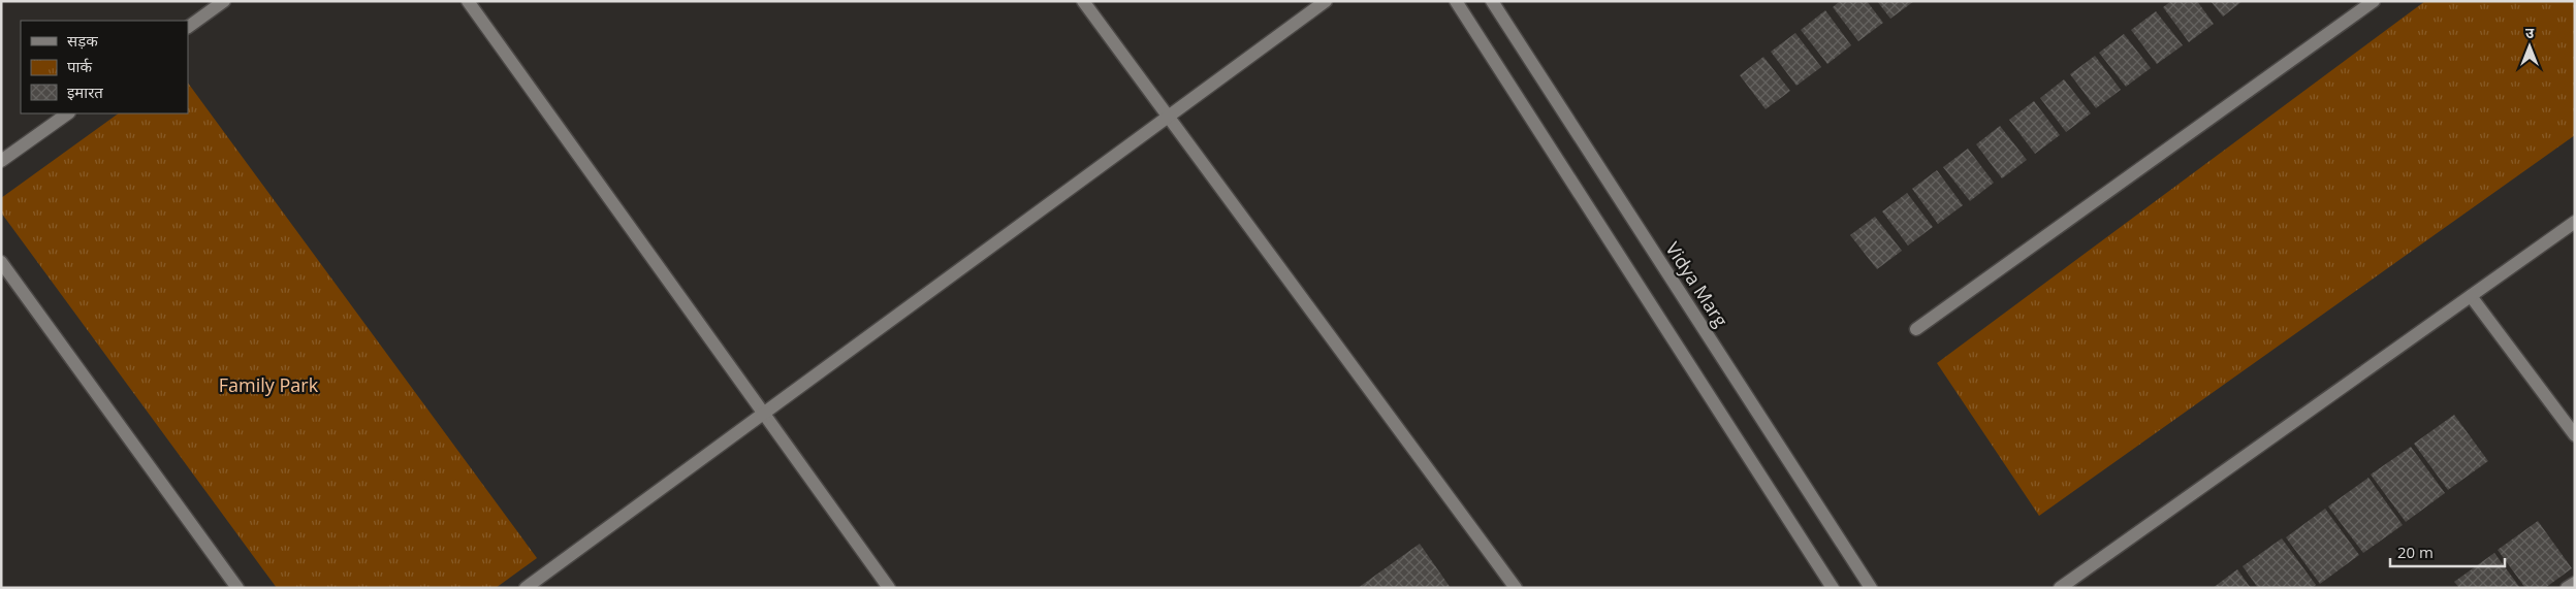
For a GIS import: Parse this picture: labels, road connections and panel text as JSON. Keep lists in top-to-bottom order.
{
  "streets": {
    "street": ["Vidya Marg"]
  },
  "parks": ["Family Park"],
  "legend": ["सड़क", "पार्क", "इमारत"],
  "scale_bar": "20 m",
  "north": "top"
}
